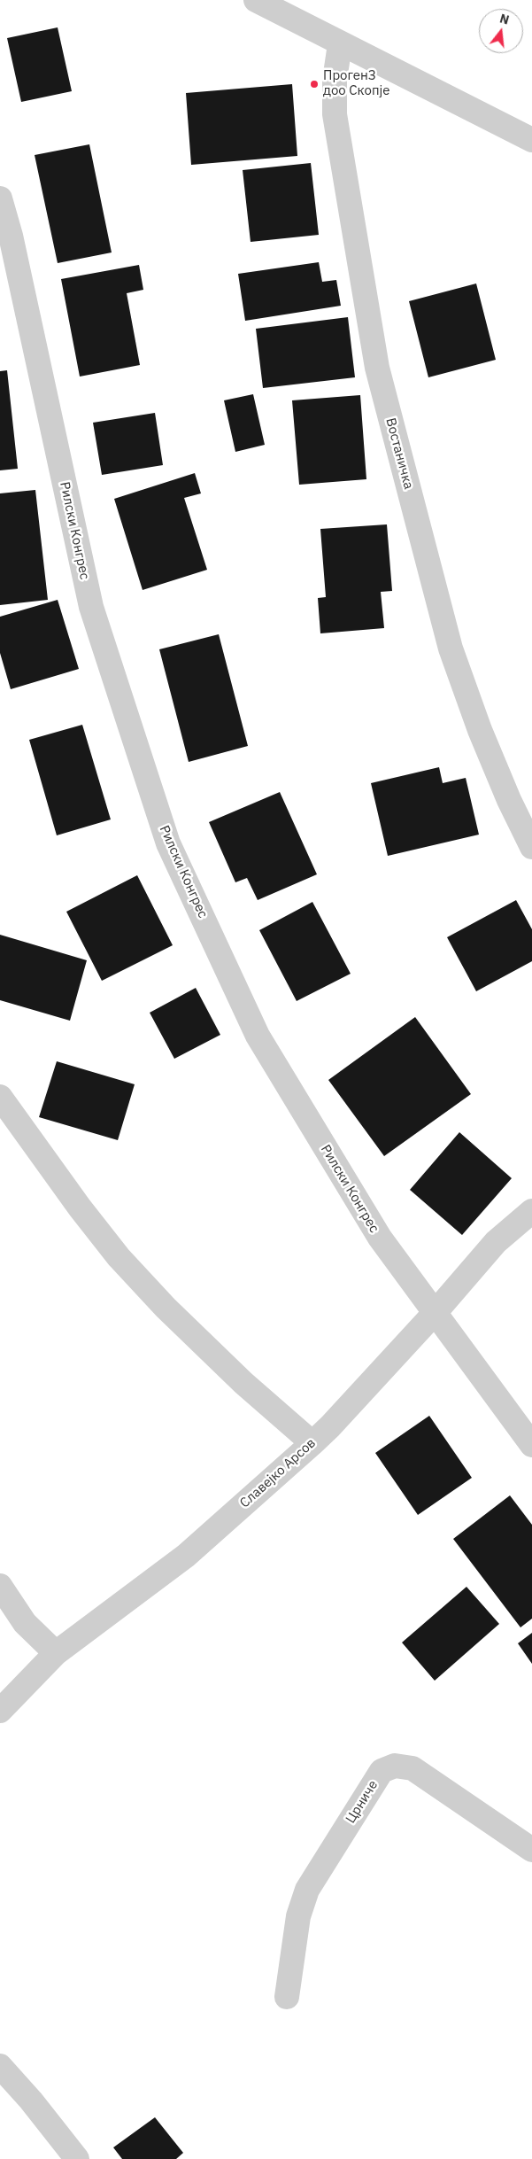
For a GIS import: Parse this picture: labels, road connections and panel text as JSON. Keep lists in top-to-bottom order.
{
  "streets": {
    "street": [
      "Востаничка",
      "Рилски Конгрес",
      "Славејко Арсов",
      "Црниче"
    ]
  },
  "crossings": [
    ["Рилски Конгрес", "Славејко Арсов"]
  ],
  "places": ["ПрогенЗ доо Скопје"],
  "north": "top"
}
